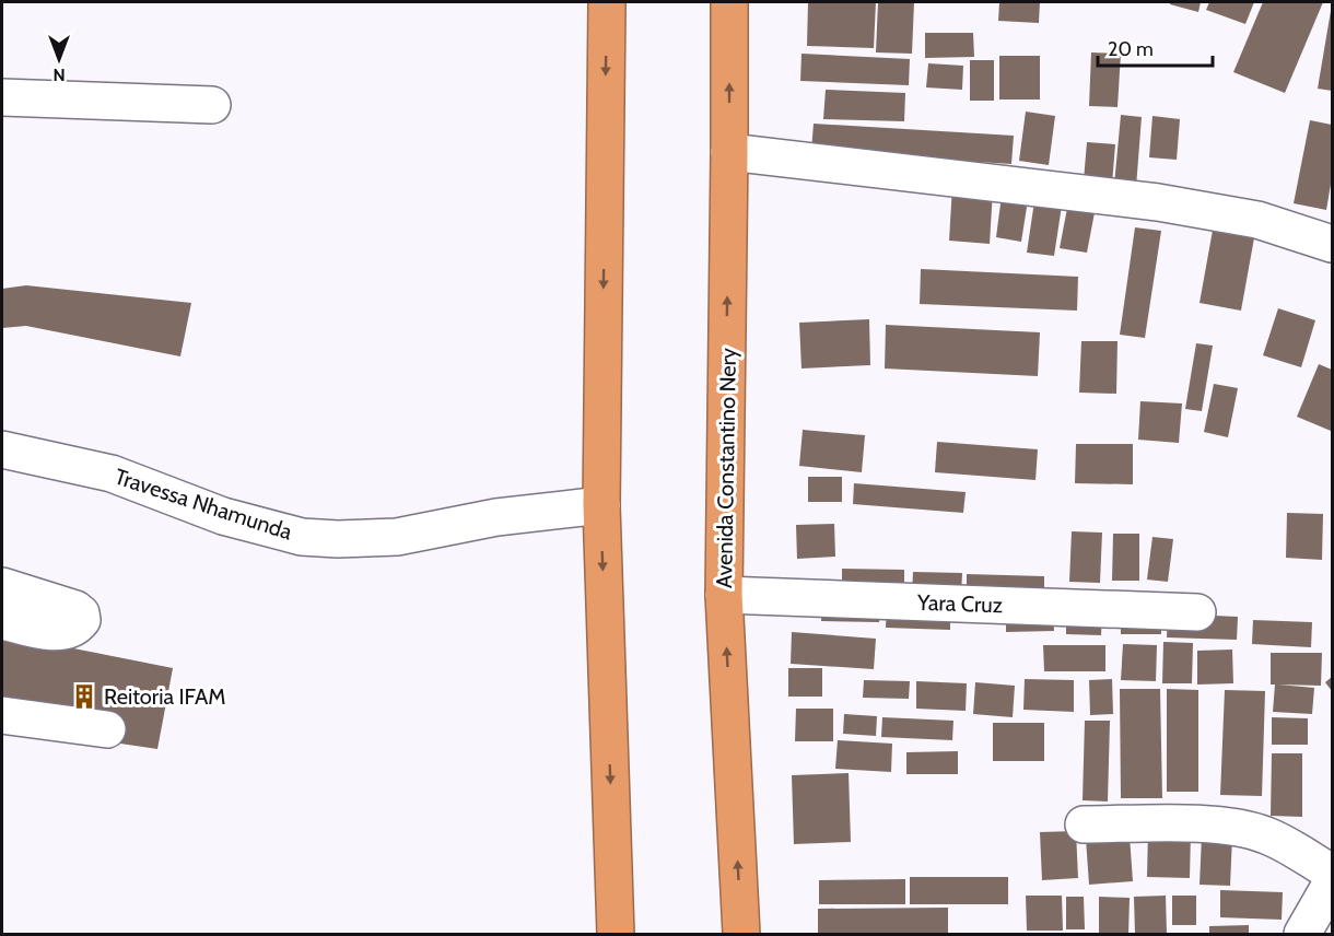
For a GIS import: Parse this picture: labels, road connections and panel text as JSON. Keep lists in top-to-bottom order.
{
  "streets": {
    "highway": ["Avenida Constantino Nery"],
    "street": ["Travessa Nhamunda", "Yara Cruz"]
  },
  "crossings": [
    ["Avenida Constantino Nery", "Yara Cruz"]
  ],
  "places": {
    "building": ["Reitoria IFAM"]
  },
  "scale_bar": "20 m",
  "north": "bottom"
}
